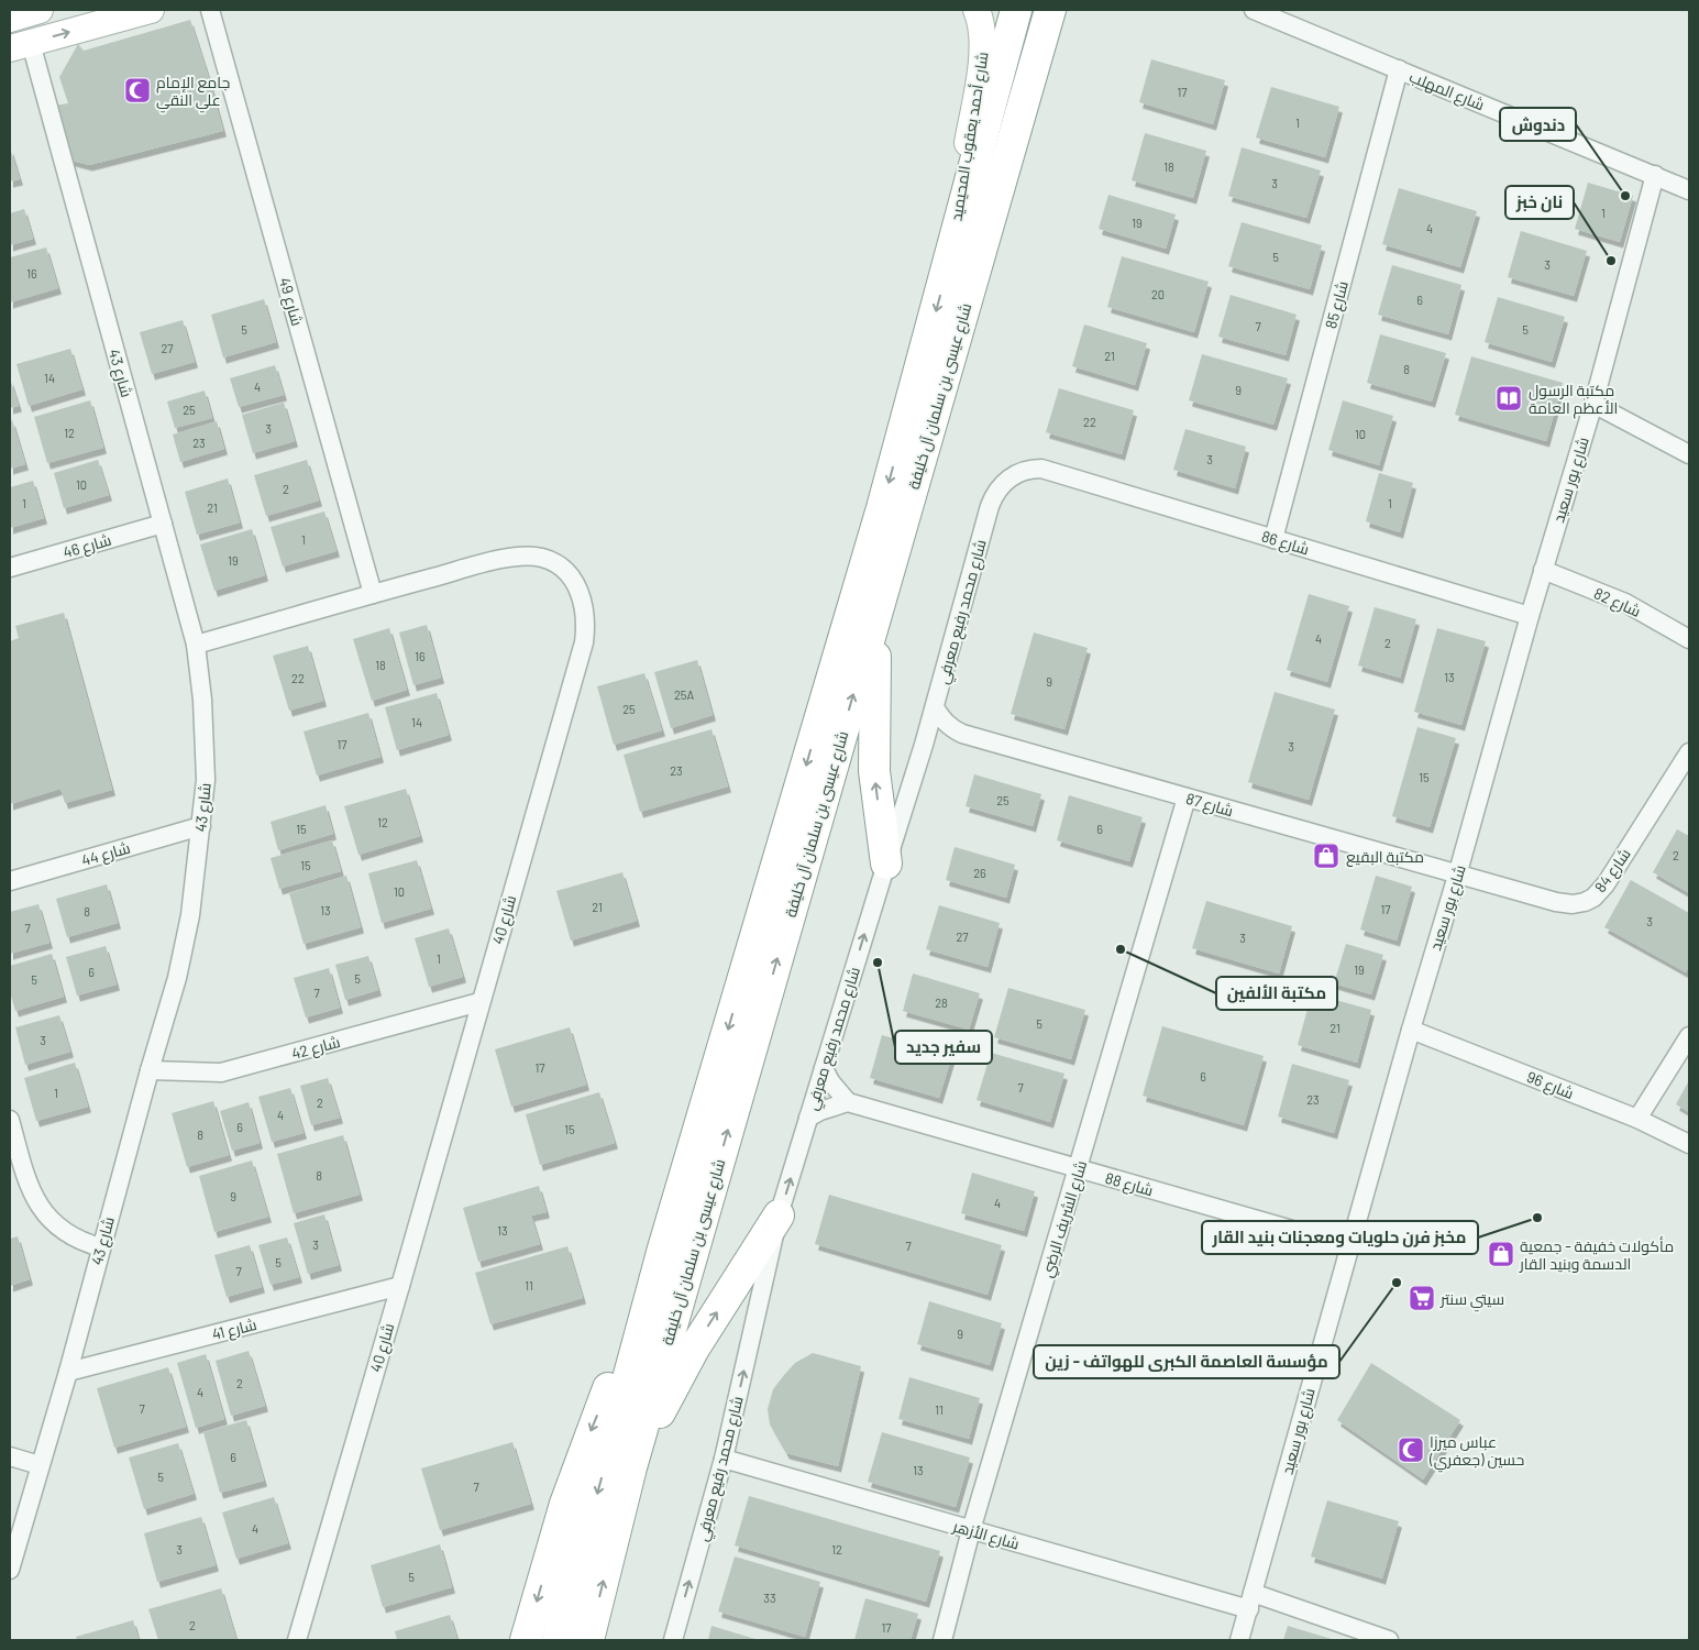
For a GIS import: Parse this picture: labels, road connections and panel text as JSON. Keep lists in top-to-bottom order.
{
  "streets": {
    "highway": ["شارع عيسى بن سلمان آل خليفة"],
    "street": [
      "شارع المهلب",
      "شارع أحمد يعقوب المحيميد",
      "شارع 49",
      "شارع 85",
      "شارع 43",
      "شارع بور سعيد",
      "شارع 86",
      "شارع 46",
      "شارع 82",
      "شارع محمد رفيع معرفي",
      "شارع 87",
      "شارع 44",
      "شارع 84",
      "شارع 40",
      "شارع 42",
      "شارع 96",
      "شارع 88",
      "شارع الشريف الرضي",
      "شارع 41",
      "شارع الأزهر"
    ]
  },
  "crossings": [
    ["شارع المهلب", "شارع 85"],
    ["شارع المهلب", "شارع بور سعيد"],
    ["شارع أحمد يعقوب المحيميد", "شارع عيسى بن سلمان آل خليفة"],
    ["شارع 49", "شارع 40"],
    ["شارع 85", "شارع 86"],
    ["شارع 43", "شارع 46"],
    ["شارع 43", "شارع 44"],
    ["شارع 43", "شارع 40"],
    ["شارع 43", "شارع 42"],
    ["شارع 43", "شارع 41"],
    ["شارع بور سعيد", "شارع 86"],
    ["شارع بور سعيد", "شارع 82"],
    ["شارع بور سعيد", "شارع 87"],
    ["شارع بور سعيد", "شارع 84"],
    ["شارع بور سعيد", "شارع 96"],
    ["شارع بور سعيد", "شارع 88"],
    ["شارع بور سعيد", "شارع الأزهر"],
    ["شارع 86", "شارع محمد رفيع معرفي"],
    ["شارع محمد رفيع معرفي", "شارع 87"],
    ["شارع محمد رفيع معرفي", "شارع الأزهر"],
    ["شارع 87", "شارع 84"],
    ["شارع 87", "شارع الشريف الرضي"],
    ["شارع 40", "شارع 42"],
    ["شارع 40", "شارع 41"],
    ["شارع 88", "شارع الشريف الرضي"],
    ["شارع الشريف الرضي", "شارع الأزهر"]
  ],
  "one_way": ["شارع محمد رفيع معرفي"],
  "places": {
    "mosque": ["جامع الإمام علي النقي", "عباس ميرزا حسين (جعفري)"],
    "other": [
      "دندوش",
      "نان خبز",
      "مكتبة الألفين",
      "سفير جديد",
      "مخبز فرن حلويات ومعجنات بنيد القار",
      "مؤسسة العاصمة الكبرى للهواتف - زين"
    ],
    "library": ["مكتبة الرسول الأعظم العامة"],
    "shop": ["مكتبة البقيع", "مأكولات خفيفة - جمعية الدسمة وبنيد القار"],
    "supermarket": ["سيتي سنتر"]
  },
  "house_numbers": [
    "17",
    "1",
    "18",
    "3",
    "1",
    "19",
    "4",
    "5",
    "3",
    "16",
    "20",
    "6",
    "7",
    "5",
    "5",
    "27",
    "21",
    "8",
    "14",
    "4",
    "9",
    "25",
    "22",
    "3",
    "12",
    "10",
    "23",
    "3",
    "10",
    "2",
    "1",
    "1",
    "21",
    "1",
    "19",
    "4",
    "2",
    "16",
    "18",
    "13",
    "22",
    "9",
    "25A",
    "25",
    "14",
    "17",
    "3",
    "23",
    "15",
    "25",
    "12",
    "15",
    "6",
    "2",
    "15",
    "26",
    "10",
    "21",
    "17",
    "13",
    "8",
    "3",
    "7",
    "27",
    "3",
    "1",
    "19",
    "6",
    "5",
    "5",
    "7",
    "28",
    "5",
    "21",
    "3",
    "17",
    "6",
    "7",
    "1",
    "23",
    "2",
    "4",
    "6",
    "15",
    "8",
    "8",
    "9",
    "4",
    "13",
    "3",
    "7",
    "5",
    "7",
    "11",
    "9",
    "2",
    "4",
    "7",
    "11",
    "6",
    "13",
    "5",
    "7",
    "4",
    "3",
    "12",
    "5",
    "33",
    "2",
    "17"
  ]
}
